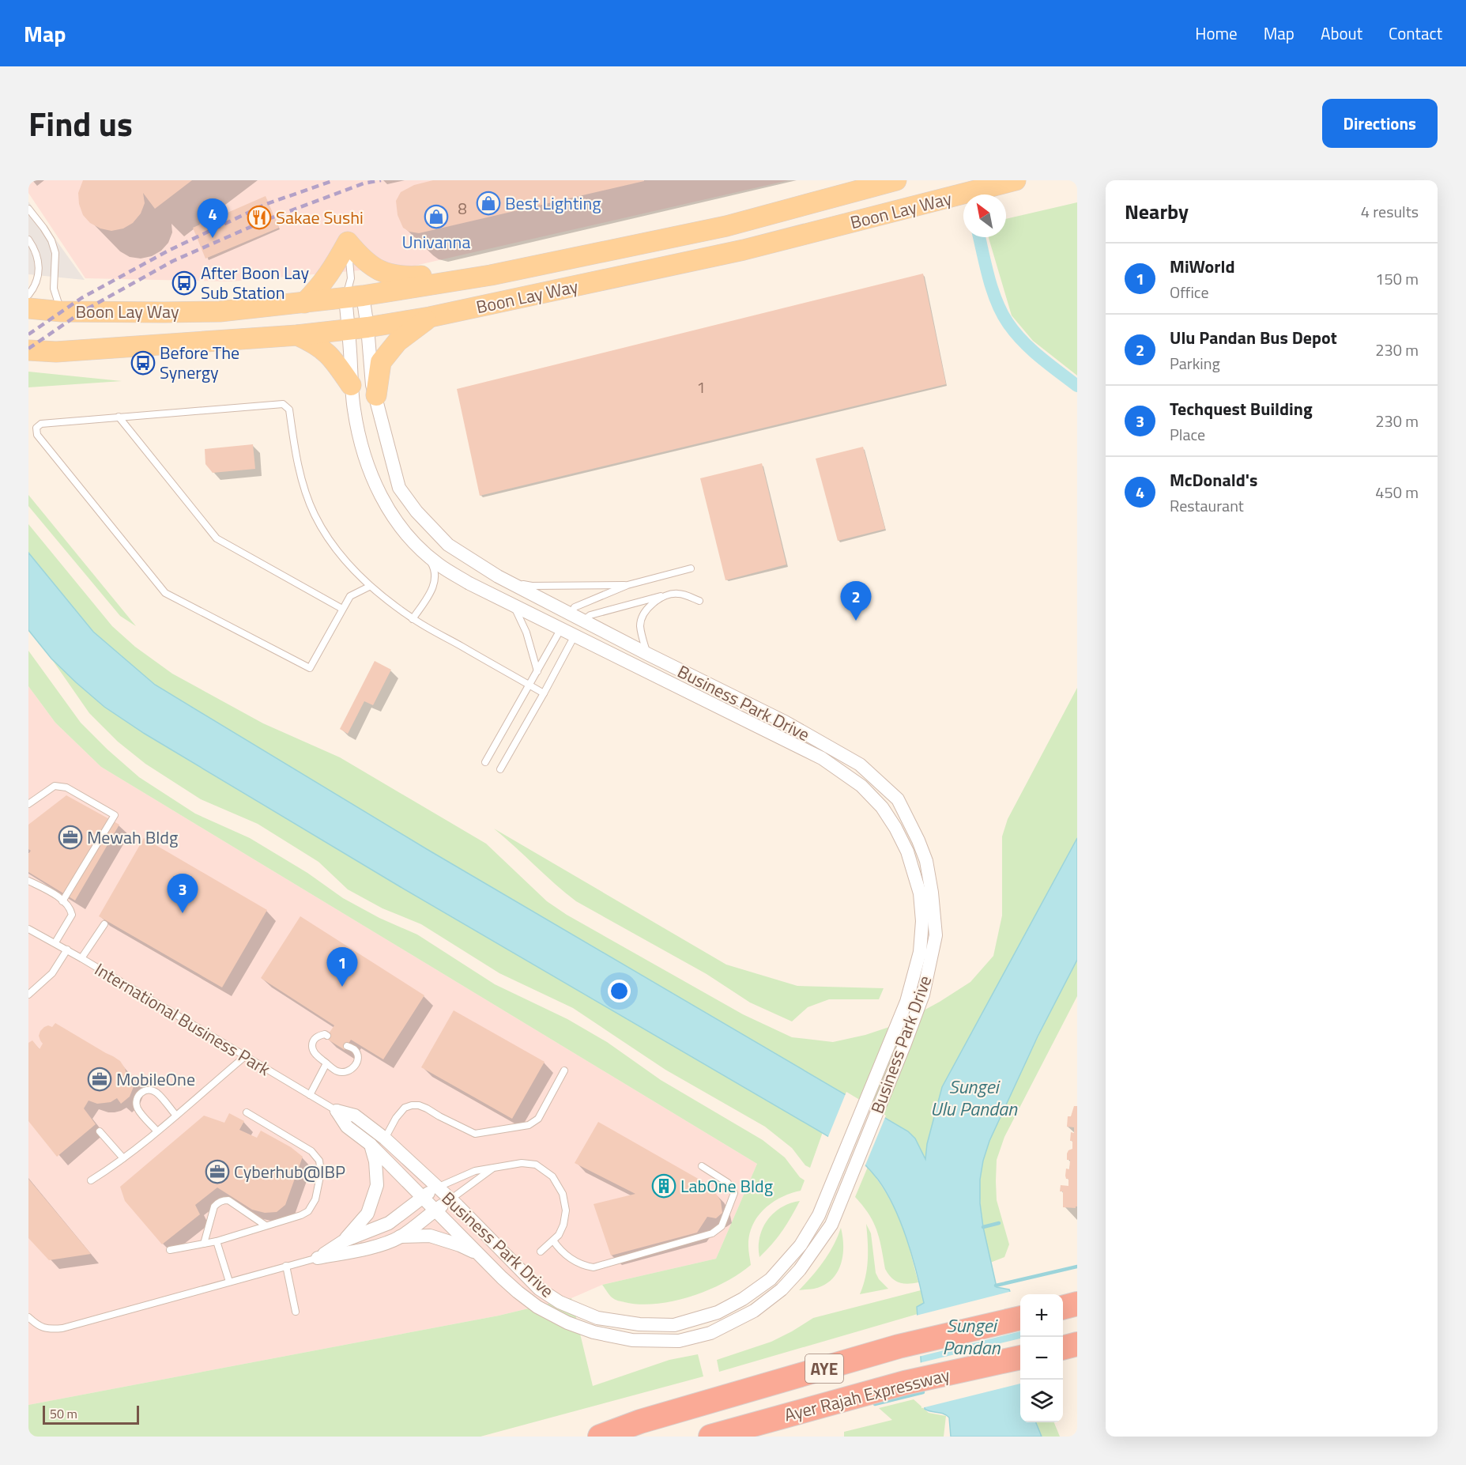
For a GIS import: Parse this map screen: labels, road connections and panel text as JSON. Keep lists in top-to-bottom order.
{
  "streets": {
    "highway": ["AYE", "Ayer Rajah Expressway"],
    "main road": ["Boon Lay Way"],
    "street": ["Business Park Drive", "International Business Park"]
  },
  "crossings": [
    ["Boon Lay Way", "Business Park Drive"],
    ["Business Park Drive", "International Business Park"]
  ],
  "water": ["Sungei Ulu Pandan", "Sungei Pandan"],
  "places": {
    "shop": ["Best Lighting", "Univanna"],
    "restaurant": ["Sakae Sushi"],
    "bus stop": ["After Boon Lay Sub Station", "Before The Synergy"],
    "office": ["Mewah Bldg", "MobileOne", "Cyberhub@IBP"],
    "building": ["LabOne Bldg"]
  },
  "house_numbers": ["8", "1"],
  "scale_bar": "50 m",
  "north": "top left",
  "page": {
    "header": "Map",
    "nav": [
      "Home",
      "Map",
      "About",
      "Contact"
    ],
    "title": "Find us",
    "buttons": "Directions",
    "heading": ["Nearby", "4 results"],
    "pins": [
      "4",
      "2",
      "3",
      "1"
    ],
    "list": [
      {
        "mark": "1",
        "name": "MiWorld",
        "note": "Office",
        "value": "150 m"
      },
      {
        "mark": "2",
        "name": "Ulu Pandan Bus Depot",
        "note": "Parking",
        "value": "230 m"
      },
      {
        "mark": "3",
        "name": "Techquest Building",
        "note": "Place",
        "value": "230 m"
      },
      {
        "mark": "4",
        "name": "McDonald's",
        "note": "Restaurant",
        "value": "450 m"
      }
    ],
    "map_buttons": ["+", "−"],
    "scale": "50 m"
  }
}
